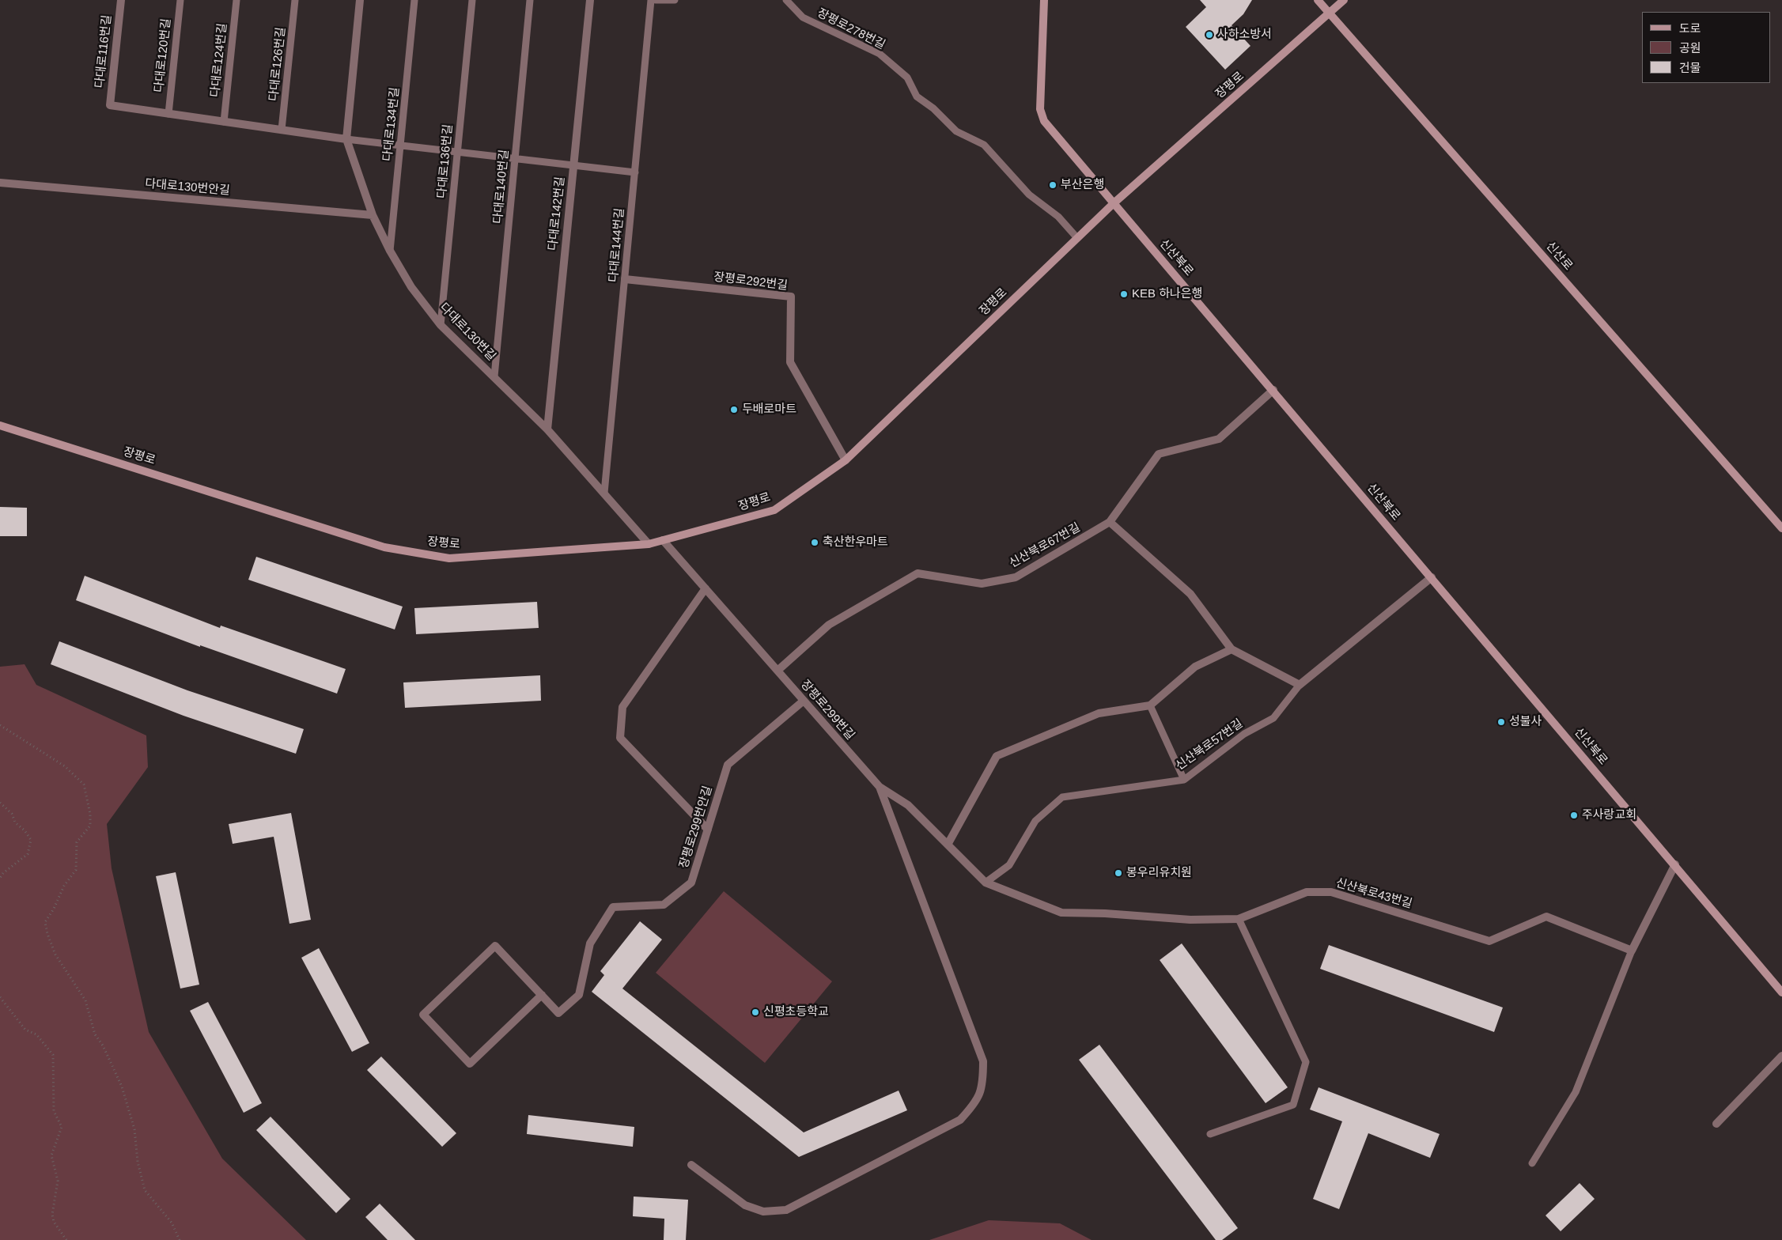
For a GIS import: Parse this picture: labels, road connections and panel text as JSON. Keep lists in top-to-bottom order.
{
  "streets": {
    "street": [
      "다대로116번길",
      "장평로",
      "다대로130번안길",
      "다대로142번길",
      "신산로",
      "신산북로",
      "장평로292번길",
      "다대로130번길",
      "신산북로67번길",
      "장평로299번길",
      "신산북로57번길",
      "장평로299번안길",
      "신산북로43번길"
    ],
    "lane": [
      "장평로278번길",
      "다대로120번길",
      "다대로124번길",
      "다대로126번길",
      "다대로134번길",
      "다대로136번길",
      "다대로140번길",
      "다대로144번길"
    ]
  },
  "crossings": [
    ["장평로278번길", "장평로"],
    ["다대로116번길", "다대로120번길"],
    ["장평로", "신산로"],
    ["장평로", "신산북로"],
    ["장평로", "장평로292번길"],
    ["장평로", "다대로130번길"],
    ["장평로", "장평로299번길"],
    ["다대로134번길", "다대로130번길"],
    ["다대로136번길", "다대로130번길"],
    ["다대로140번길", "다대로130번길"],
    ["다대로130번안길", "다대로130번길"],
    ["다대로142번길", "다대로130번길"],
    ["다대로144번길", "장평로292번길"],
    ["다대로144번길", "다대로130번길"],
    ["신산북로", "신산북로67번길"],
    ["신산북로", "신산북로57번길"],
    ["신산북로67번길", "장평로299번길"],
    ["장평로299번길", "신산북로57번길"],
    ["장평로299번길", "장평로299번안길"],
    ["장평로299번길", "신산북로43번길"],
    ["신산북로57번길", "신산북로43번길"]
  ],
  "places": [
    "사하소방서",
    "부산은행",
    "KEB 하나은행",
    "두배로마트",
    "축산한우마트",
    "성불사",
    "주사랑교회",
    "봉우리유치원",
    "신평초등학교"
  ],
  "legend": ["도로", "공원", "건물"]
}
